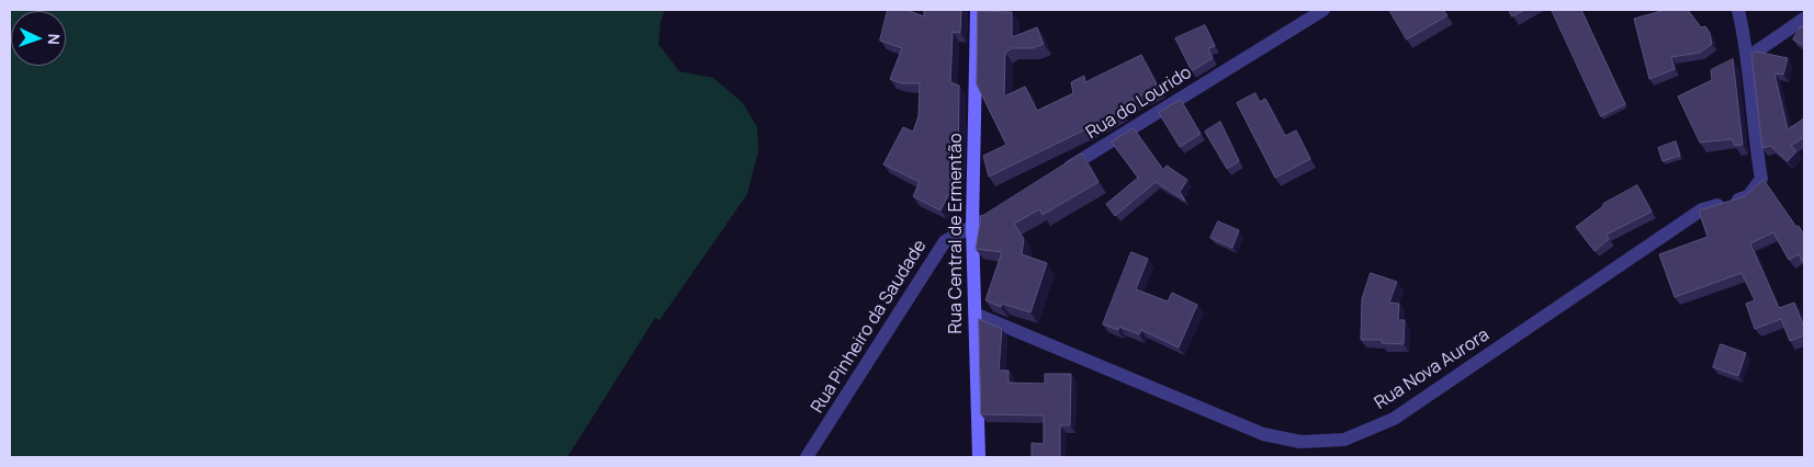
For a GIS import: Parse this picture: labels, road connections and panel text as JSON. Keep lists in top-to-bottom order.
{
  "streets": {
    "street": [
      "Rua do Lourido",
      "Rua Central de Ermentão",
      "Rua Pinheiro da Saudade",
      "Rua Nova Aurora"
    ]
  },
  "crossings": [
    ["Rua Central de Ermentão", "Rua Pinheiro da Saudade"],
    ["Rua Central de Ermentão", "Rua Nova Aurora"]
  ],
  "north": "right"
}
